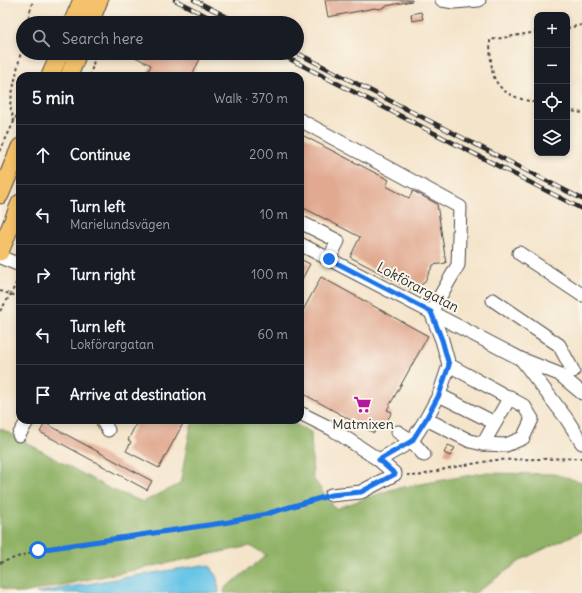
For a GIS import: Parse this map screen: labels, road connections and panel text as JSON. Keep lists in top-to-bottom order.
{
  "streets": {
    "street": ["Lokförargatan"]
  },
  "places": {
    "supermarket": ["Matmixen"]
  },
  "page": {
    "map_buttons": ["+", "−"],
    "search": "Search here",
    "heading": ["5 min", "Walk · 370 m"],
    "list": [
      ["Continue", "200 m"],
      ["Turn left", "Marielundsvägen", "10 m"],
      ["Turn right", "100 m"],
      ["Turn left", "Lokförargatan", "60 m"],
      "Arrive at destination"
    ]
  }
}
